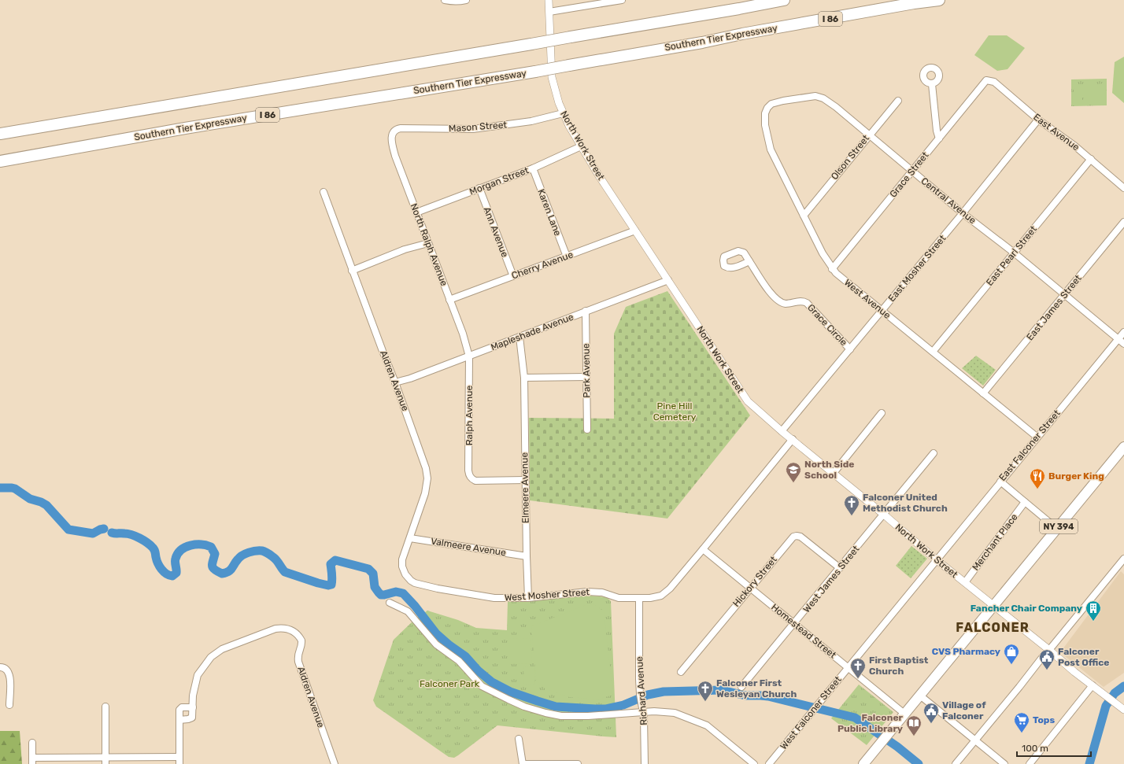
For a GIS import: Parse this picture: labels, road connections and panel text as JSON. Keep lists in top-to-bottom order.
{
  "streets": {
    "highway": ["I 86", "Southern Tier Expressway"],
    "main road": ["NY 394"],
    "street": [
      "Mason Street",
      "East Avenue",
      "North Work Street",
      "Olson Street",
      "Grace Street",
      "Morgan Street",
      "Central Avenue",
      "Karen Lane",
      "Ann Avenue",
      "North Ralph Avenue",
      "East Pearl Street",
      "Cherry Avenue",
      "East Mosher Street",
      "West Avenue",
      "East James Street",
      "Grace Circle",
      "Mapleshade Avenue",
      "Park Avenue",
      "Aldren Avenue",
      "Ralph Avenue",
      "East Falconer Street",
      "Elmeere Avenue",
      "Merchant Place",
      "Valmeere Avenue",
      "West James Street",
      "Hickory Street",
      "West Mosher Street",
      "Homestead Street",
      "Richard Avenue",
      "West Falconer Street"
    ]
  },
  "crossings": [
    ["Mason Street", "North Work Street"],
    ["Mason Street", "North Ralph Avenue"],
    ["East Avenue", "Grace Street"],
    ["East Avenue", "East Pearl Street"],
    ["East Avenue", "East Mosher Street"],
    ["North Work Street", "Morgan Street"],
    ["North Work Street", "Cherry Avenue"],
    ["North Work Street", "East Mosher Street"],
    ["North Work Street", "Mapleshade Avenue"],
    ["North Work Street", "East Falconer Street"],
    ["North Work Street", "NY 394"],
    ["North Work Street", "Merchant Place"],
    ["North Work Street", "West James Street"],
    ["North Work Street", "West Mosher Street"],
    ["North Work Street", "West Falconer Street"],
    ["Olson Street", "Central Avenue"],
    ["Olson Street", "West Avenue"],
    ["Grace Street", "Central Avenue"],
    ["Grace Street", "West Avenue"],
    ["Morgan Street", "Karen Lane"],
    ["Morgan Street", "Ann Avenue"],
    ["Morgan Street", "North Ralph Avenue"],
    ["Central Avenue", "East Pearl Street"],
    ["Central Avenue", "East Mosher Street"],
    ["Central Avenue", "West Avenue"],
    ["Central Avenue", "East James Street"],
    ["Central Avenue", "East Falconer Street"],
    ["Karen Lane", "Cherry Avenue"],
    ["Ann Avenue", "Cherry Avenue"],
    ["North Ralph Avenue", "Cherry Avenue"],
    ["North Ralph Avenue", "Mapleshade Avenue"],
    ["North Ralph Avenue", "Ralph Avenue"],
    ["East Pearl Street", "West Avenue"],
    ["East Mosher Street", "West Avenue"],
    ["East Mosher Street", "Grace Circle"],
    ["West Avenue", "East James Street"],
    ["West Avenue", "East Falconer Street"],
    ["Mapleshade Avenue", "Park Avenue"],
    ["Mapleshade Avenue", "Aldren Avenue"],
    ["Mapleshade Avenue", "Ralph Avenue"],
    ["Mapleshade Avenue", "Elmeere Avenue"],
    ["Aldren Avenue", "Valmeere Avenue"],
    ["Aldren Avenue", "West Mosher Street"],
    ["Ralph Avenue", "Elmeere Avenue"],
    ["East Falconer Street", "West Falconer Street"],
    ["Elmeere Avenue", "Valmeere Avenue"],
    ["Elmeere Avenue", "West Mosher Street"],
    ["NY 394", "Homestead Street"],
    ["West James Street", "Hickory Street"],
    ["West James Street", "Homestead Street"],
    ["Hickory Street", "Homestead Street"],
    ["West Mosher Street", "Homestead Street"],
    ["West Mosher Street", "Richard Avenue"],
    ["Homestead Street", "West Falconer Street"]
  ],
  "districts": ["FALCONER"],
  "parks": ["Pine Hill Cemetery", "Falconer Park"],
  "places": {
    "school or university": ["North Side School"],
    "restaurant": ["Burger King"],
    "church": ["Falconer United Methodist Church", "First Baptist Church", "Falconer First Wesleyan Church"],
    "building": ["Fancher Chair Company"],
    "shop": ["CVS Pharmacy"],
    "public building": ["Falconer Post Office", "Village of Falconer"],
    "supermarket": ["Tops"],
    "library": ["Falconer Public Library"]
  },
  "scale_bar": "100 m"
}
